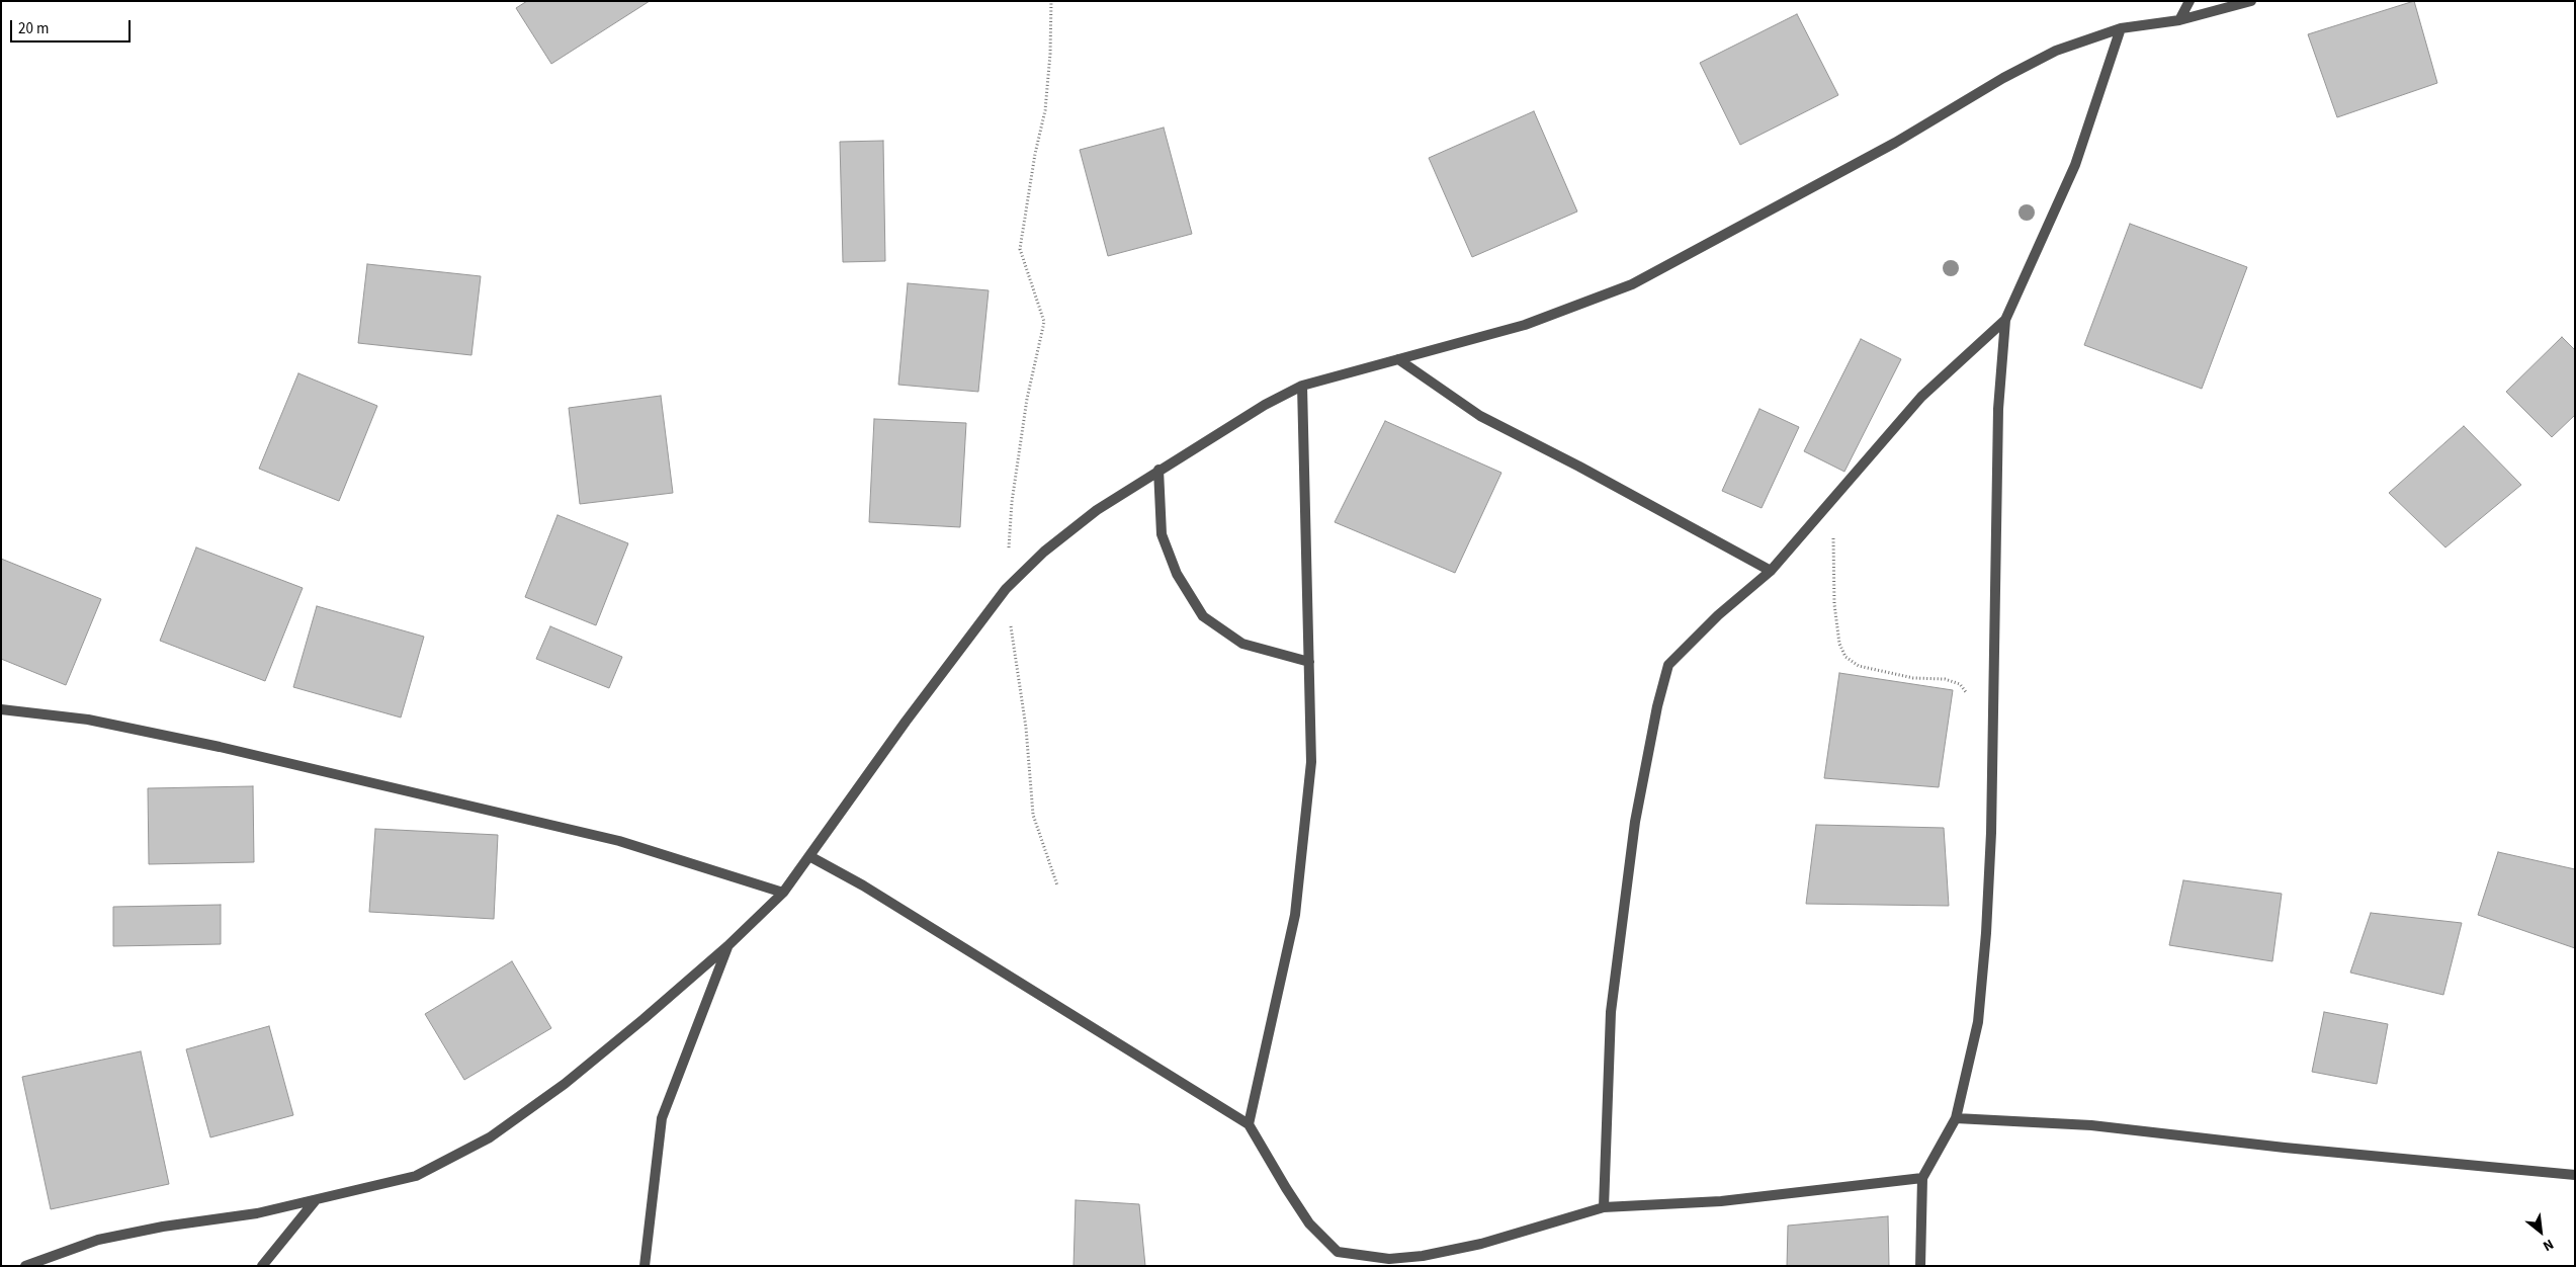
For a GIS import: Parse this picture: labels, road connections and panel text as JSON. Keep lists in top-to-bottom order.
{
  "scale_bar": "20 m",
  "north": "bottom right"
}
